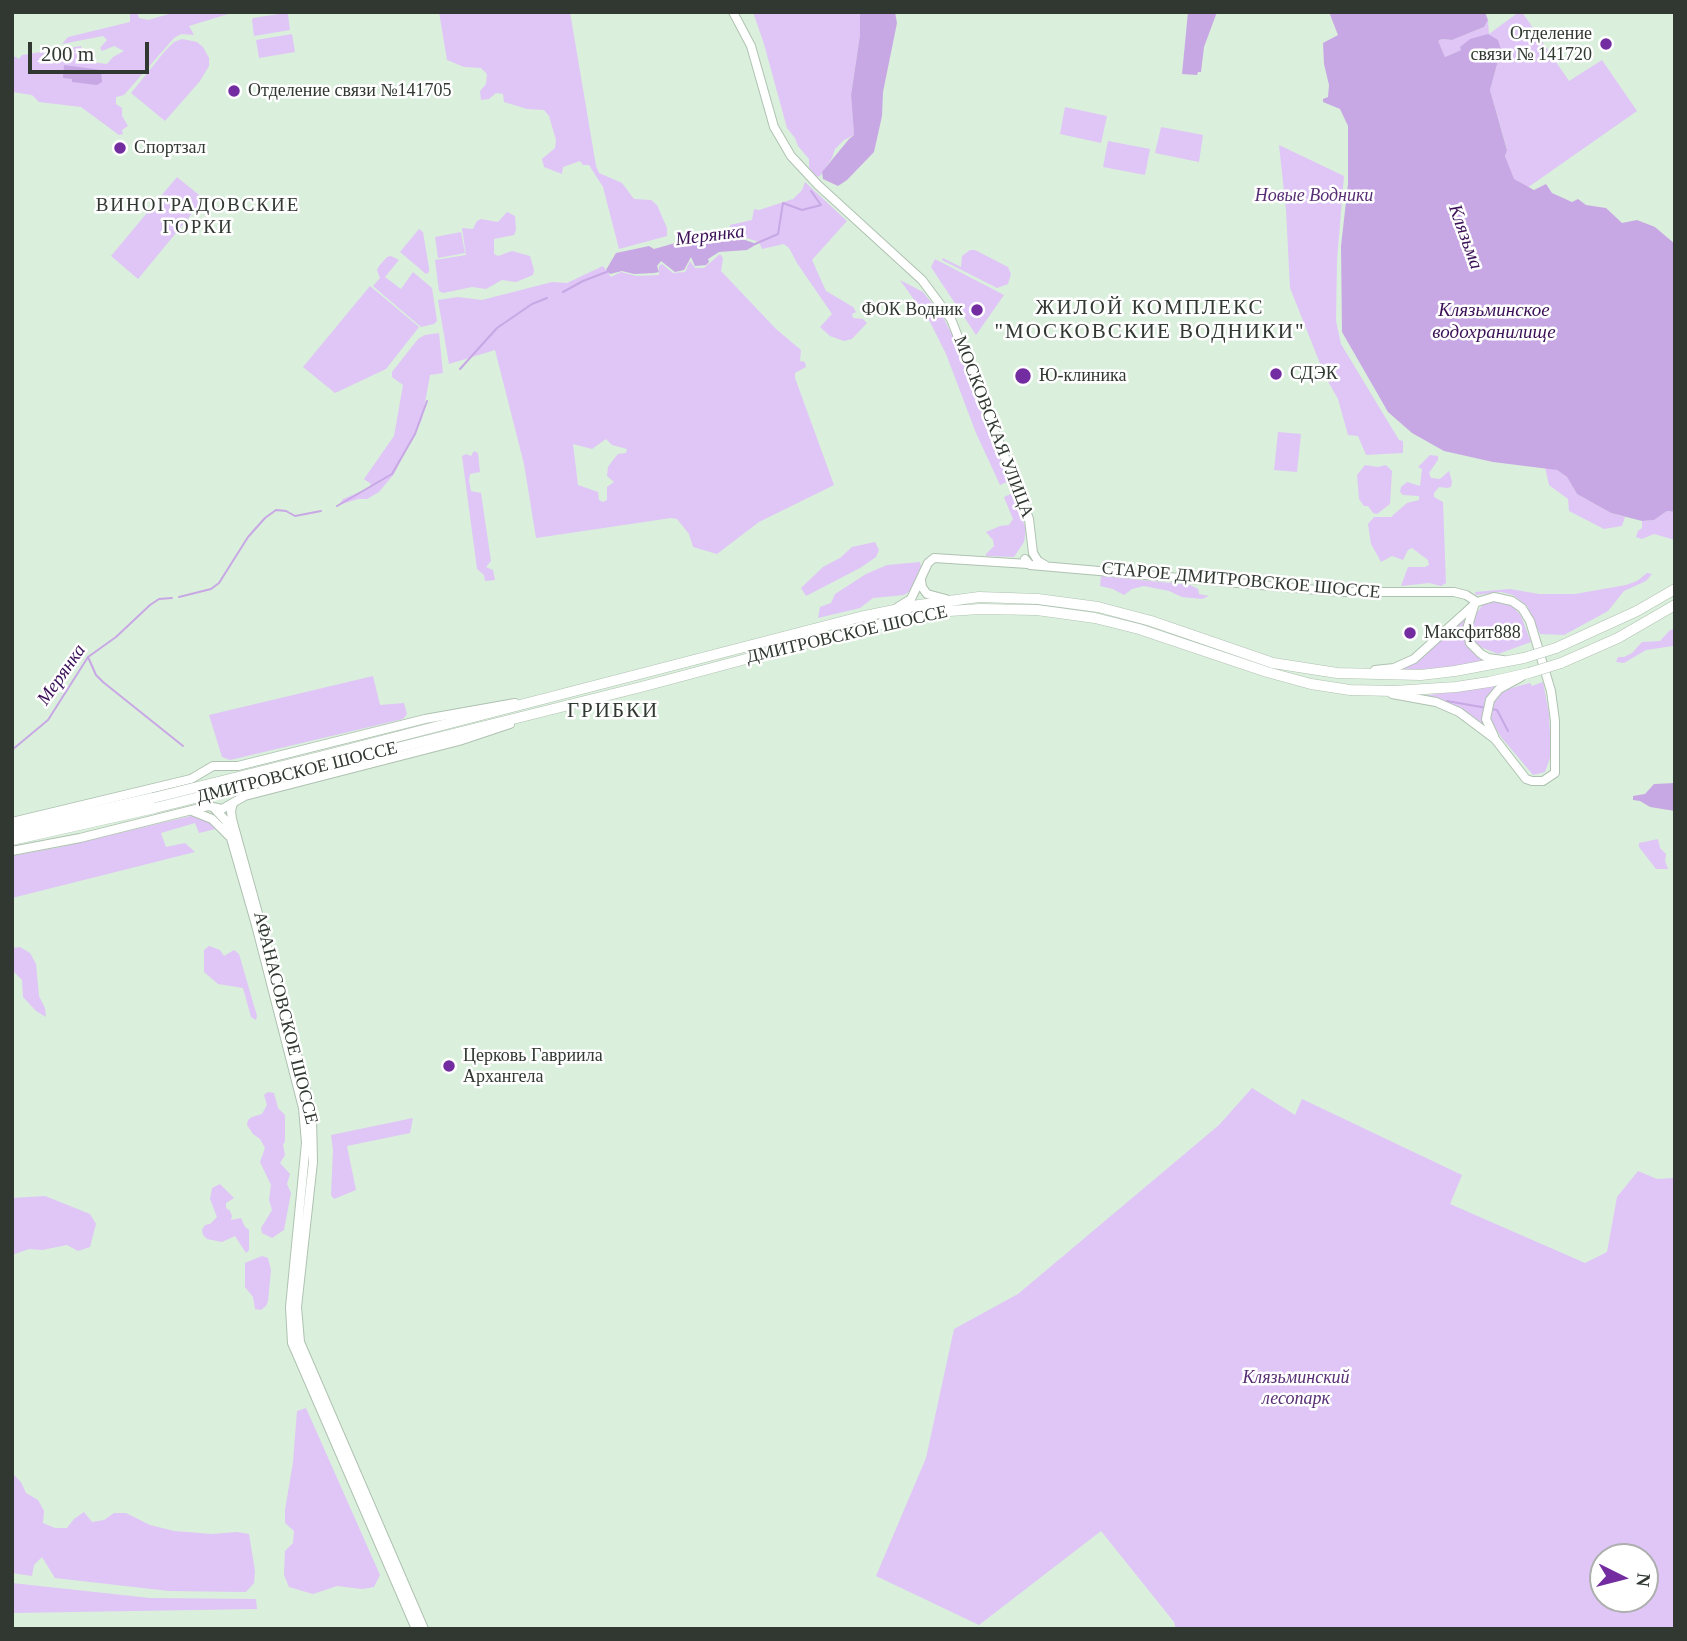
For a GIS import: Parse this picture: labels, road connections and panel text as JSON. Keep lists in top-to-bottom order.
{
  "streets": {
    "highway": ["ДМИТРОВСКОЕ ШОССЕ"],
    "main road": ["МОСКОВСКАЯ УЛИЦА", "СТАРОЕ ДМИТРОВСКОЕ ШОССЕ", "АФАНАСОВСКОЕ ШОССЕ"]
  },
  "crossings": [
    ["МОСКОВСКАЯ УЛИЦА", "СТАРОЕ ДМИТРОВСКОЕ ШОССЕ"]
  ],
  "districts": ["ВИНОГРАДОВСКИЕ ГОРКИ", "ЖИЛОЙ КОМПЛЕКС \"МОСКОВСКИЕ ВОДНИКИ\"", "ГРИБКИ"],
  "water": ["Мерянка", "Клязьма", "Клязьминское водохранилище"],
  "parks": ["Новые Водники", "Клязьминский лесопарк"],
  "places": [
    "Отделение связи № 141720",
    "Отделение связи №141705",
    "Спортзал",
    "ФОК Водник",
    "СДЭК",
    "Ю-клиника",
    "Максфит888",
    "Церковь Гавриила Архангела"
  ],
  "scale_bar": "200 m",
  "north": "right"
}
